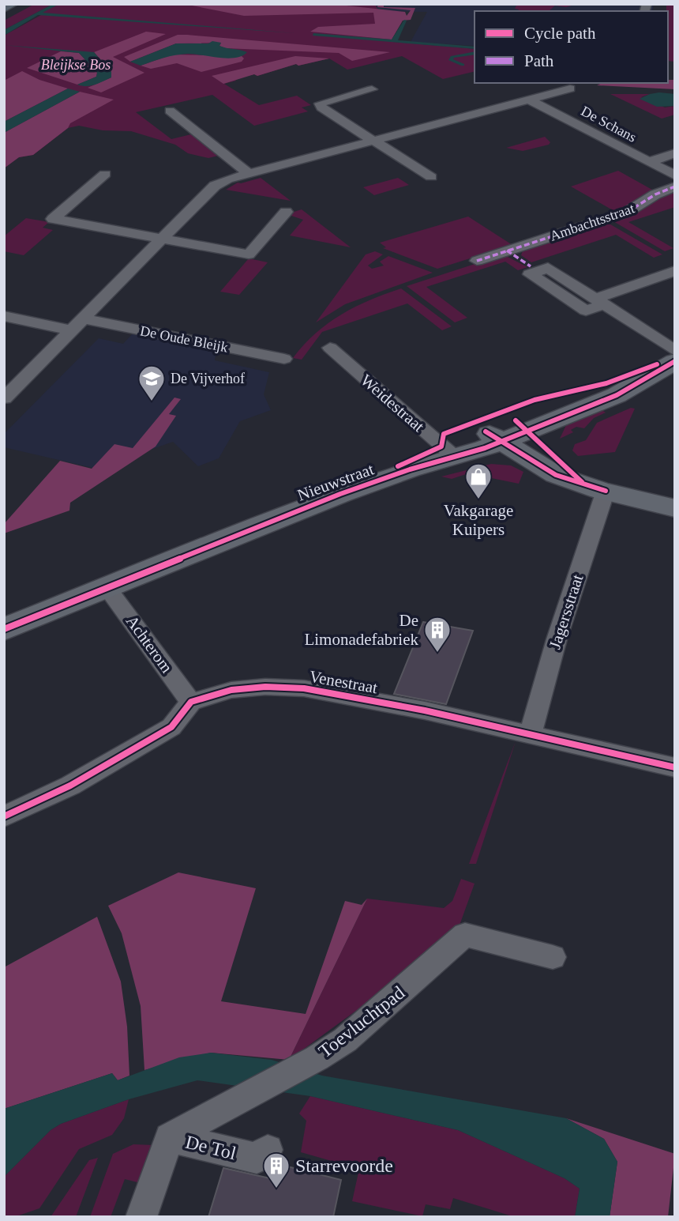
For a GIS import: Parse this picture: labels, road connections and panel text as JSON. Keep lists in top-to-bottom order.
{
  "streets": {
    "street": [
      "De Schans",
      "Ambachtsstraat",
      "De Oude Bleijk",
      "Weidestraat",
      "Nieuwstraat",
      "Jagersstraat",
      "Achterom",
      "Venestraat",
      "Toevluchtpad",
      "De Tol"
    ]
  },
  "crossings": [
    ["Weidestraat", "Nieuwstraat"],
    ["Nieuwstraat", "Achterom"],
    ["Jagersstraat", "Venestraat"],
    ["Achterom", "Venestraat"],
    ["Toevluchtpad", "De Tol"]
  ],
  "parks": ["Bleijkse Bos"],
  "places": {
    "school or university": ["De Vijverhof"],
    "shop": ["Vakgarage Kuipers"],
    "building": ["De Limonadefabriek", "Starrevoorde"]
  },
  "legend": ["Cycle path", "Path"]
}
